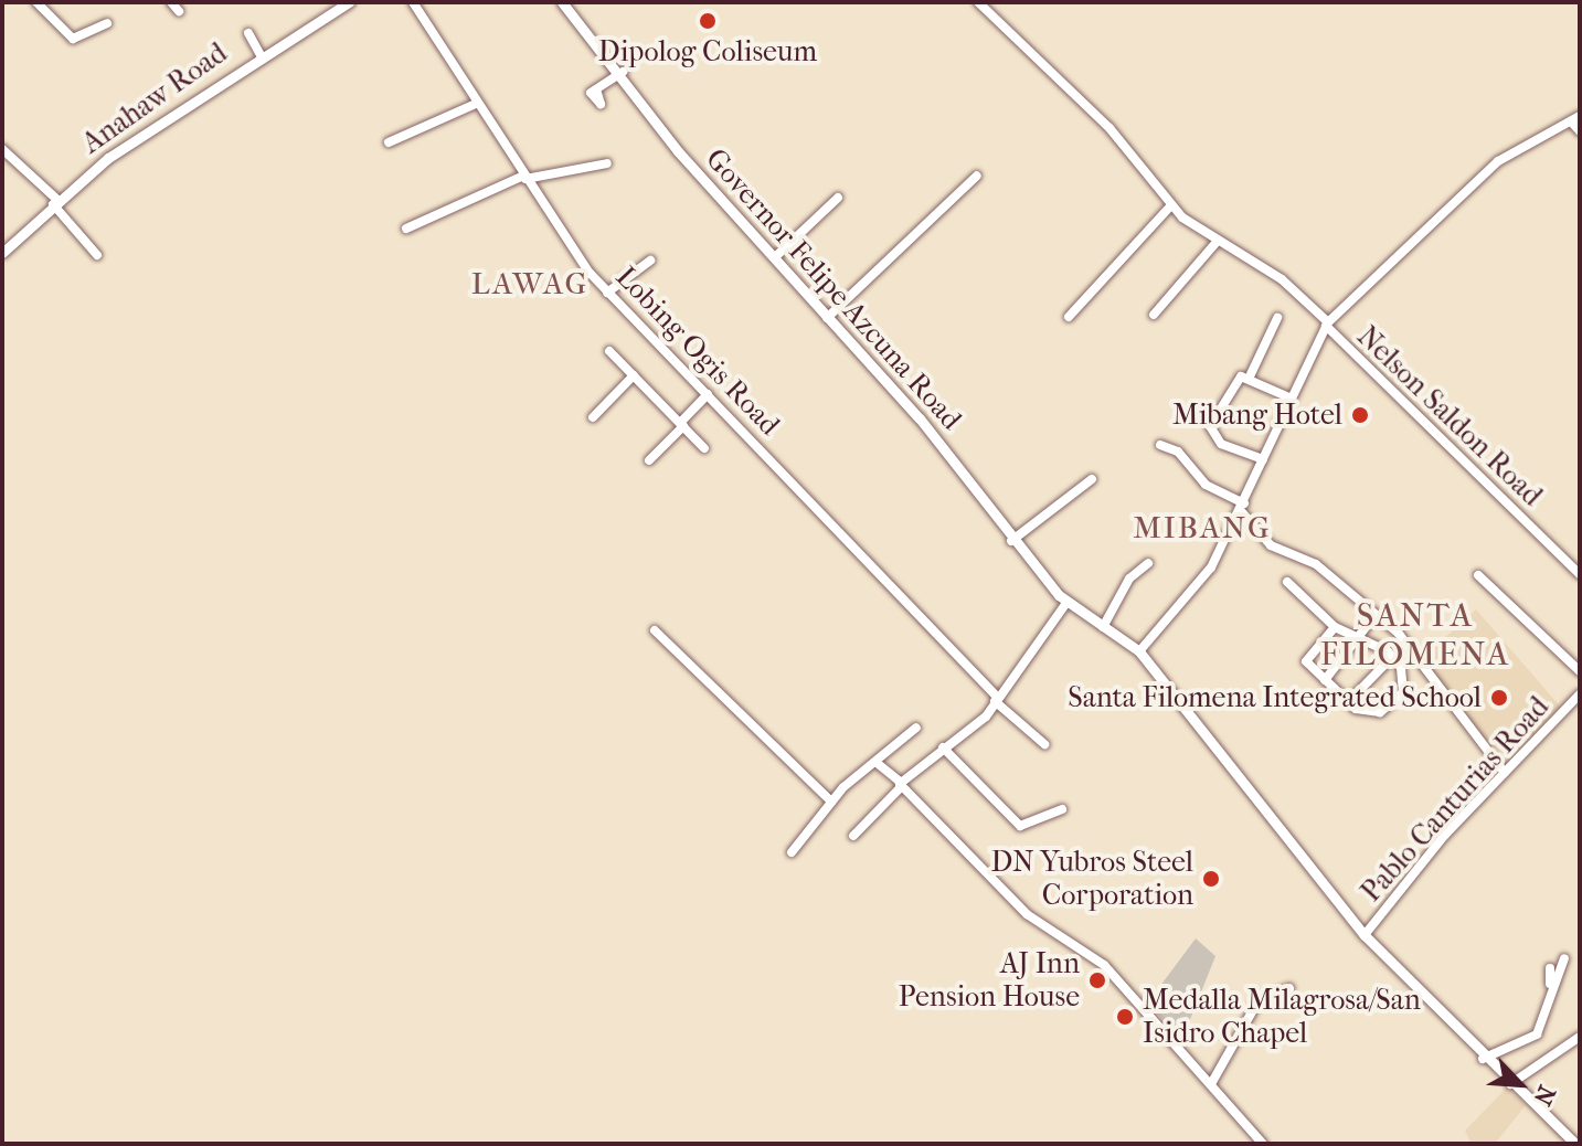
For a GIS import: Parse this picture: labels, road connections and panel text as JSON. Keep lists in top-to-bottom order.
{
  "streets": {
    "street": [
      "Anahaw Road",
      "Governor Felipe Azcuna Road",
      "Lobing Ogis Road",
      "Nelson Saldon Road",
      "Pablo Canturias Road"
    ]
  },
  "crossings": [
    ["Governor Felipe Azcuna Road", "Pablo Canturias Road"]
  ],
  "districts": ["LAWAG", "MIBANG", "SANTA FILOMENA"],
  "places": [
    "Dipolog Coliseum",
    "Mibang Hotel",
    "Santa Filomena Integrated School",
    "DN Yubros Steel Corporation",
    "AJ Inn Pension House",
    "Medalla Milagrosa/San Isidro Chapel"
  ],
  "north": "bottom right"
}
